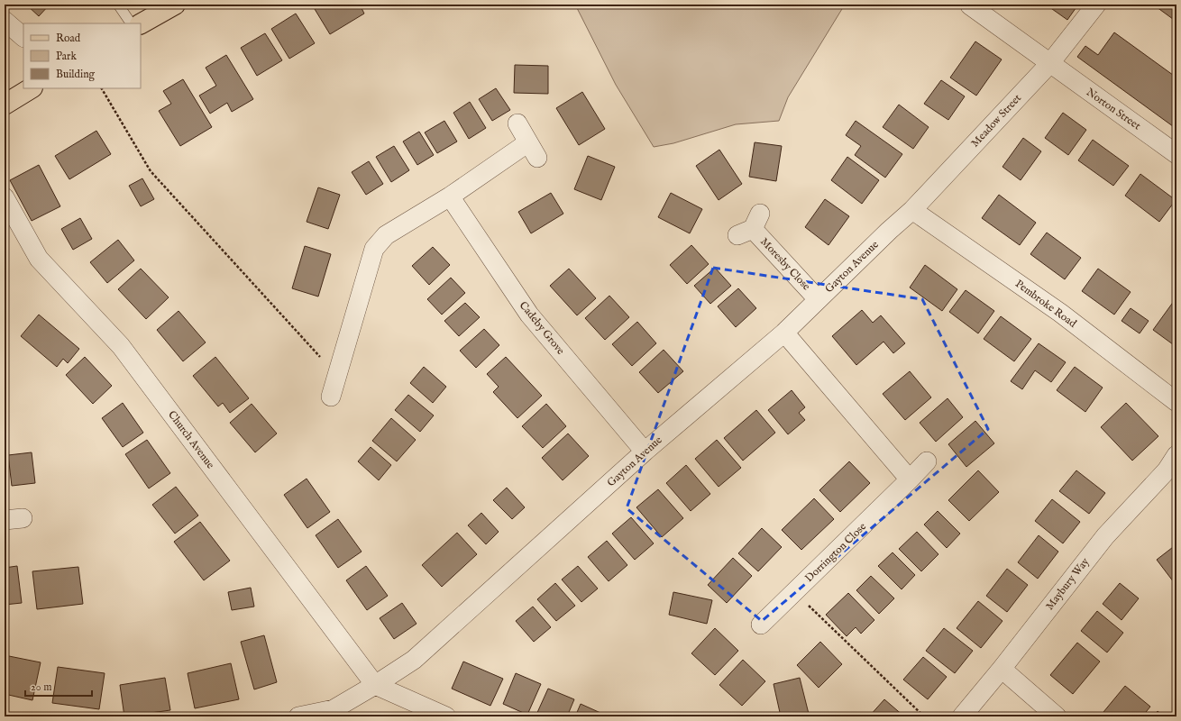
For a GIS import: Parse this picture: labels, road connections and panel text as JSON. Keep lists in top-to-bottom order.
{
  "streets": {
    "street": [
      "Norton Street",
      "Meadow Street",
      "Moresby Close",
      "Gayton Avenue",
      "Pembroke Road",
      "Cadeby Grove",
      "Church Avenue",
      "Dorrington Close",
      "Maybury Way"
    ]
  },
  "crossings": [
    ["Norton Street", "Meadow Street"],
    ["Meadow Street", "Gayton Avenue"],
    ["Meadow Street", "Pembroke Road"],
    ["Moresby Close", "Gayton Avenue"],
    ["Gayton Avenue", "Cadeby Grove"],
    ["Gayton Avenue", "Church Avenue"]
  ],
  "legend": ["Road", "Park", "Building"],
  "scale_bar": "20 m"
}
